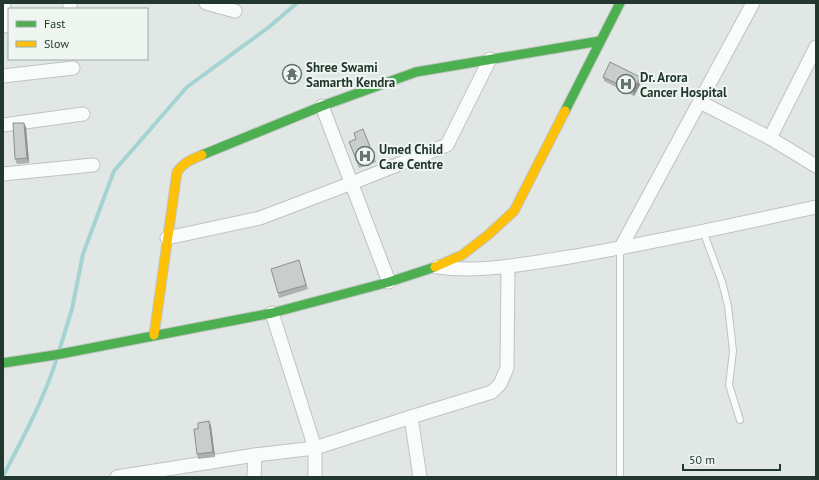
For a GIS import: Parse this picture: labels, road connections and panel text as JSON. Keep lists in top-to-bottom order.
{
  "places": {
    "temple": ["Shree Swami Samarth Kendra"],
    "hospital": ["Dr. Arora Cancer Hospital", "Umed Child Care Centre"]
  },
  "legend": ["Fast", "Slow"],
  "scale_bar": "50 m"
}
